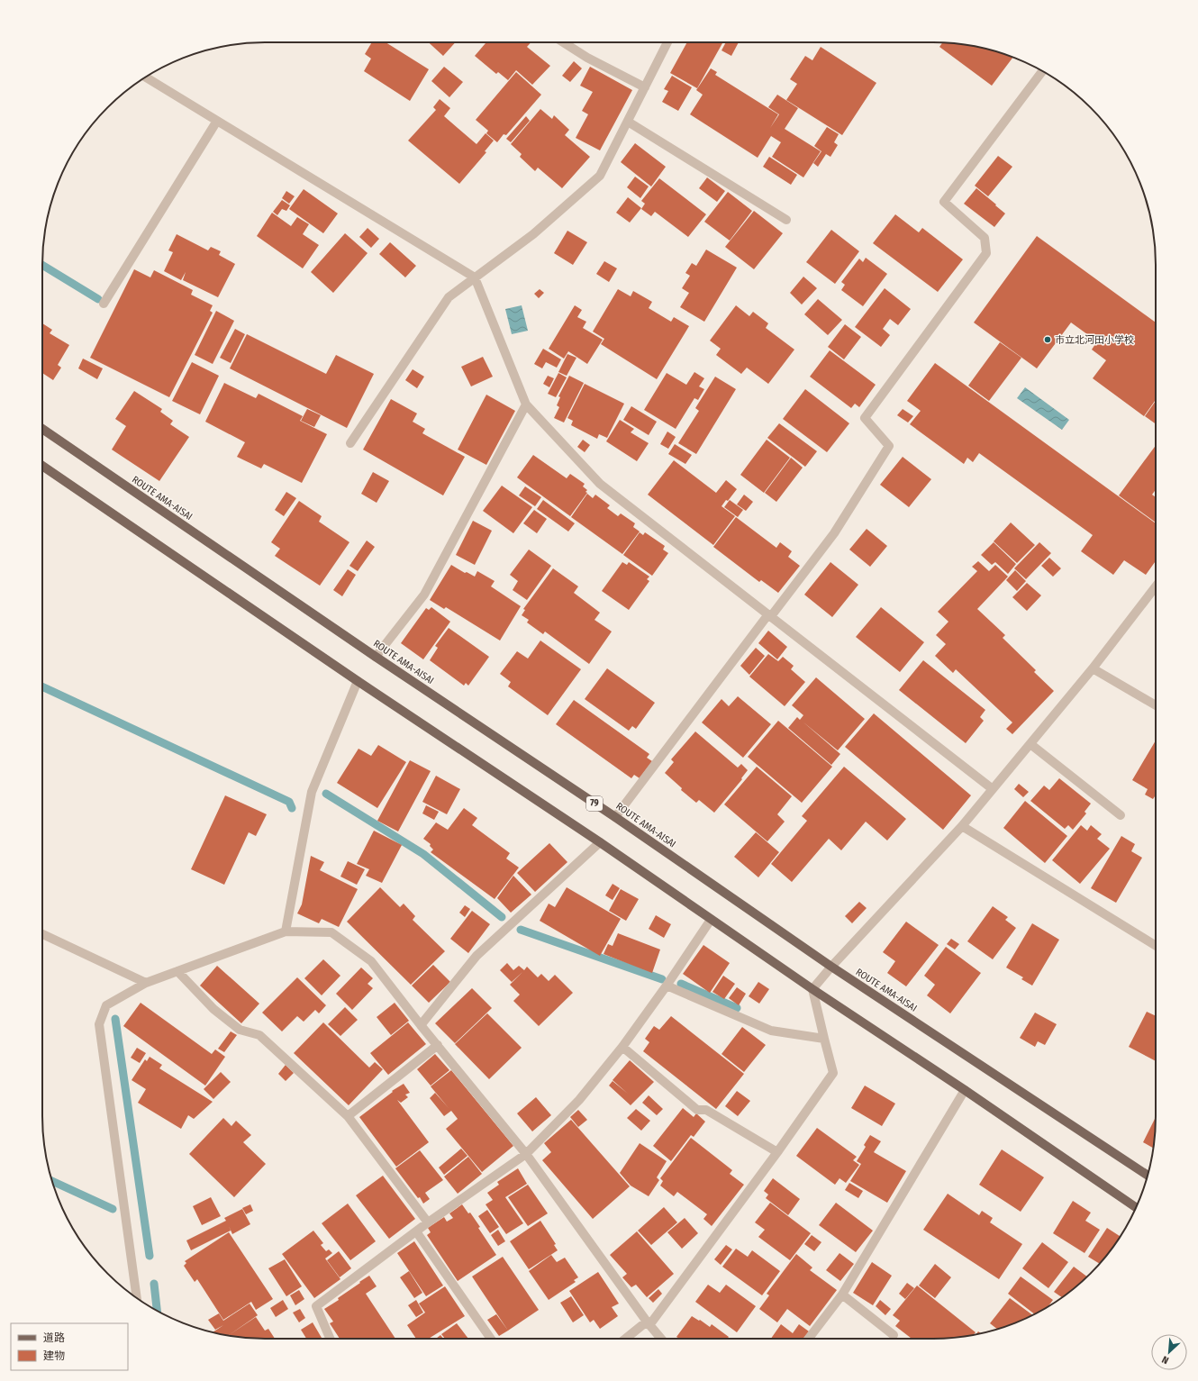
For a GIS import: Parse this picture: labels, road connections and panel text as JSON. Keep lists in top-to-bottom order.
{
  "streets": {
    "main road": ["ROUTE AMA-AISAI", "79"]
  },
  "places": ["市立北河田小学校"],
  "legend": ["道路", "建物"],
  "north": "bottom left"
}
